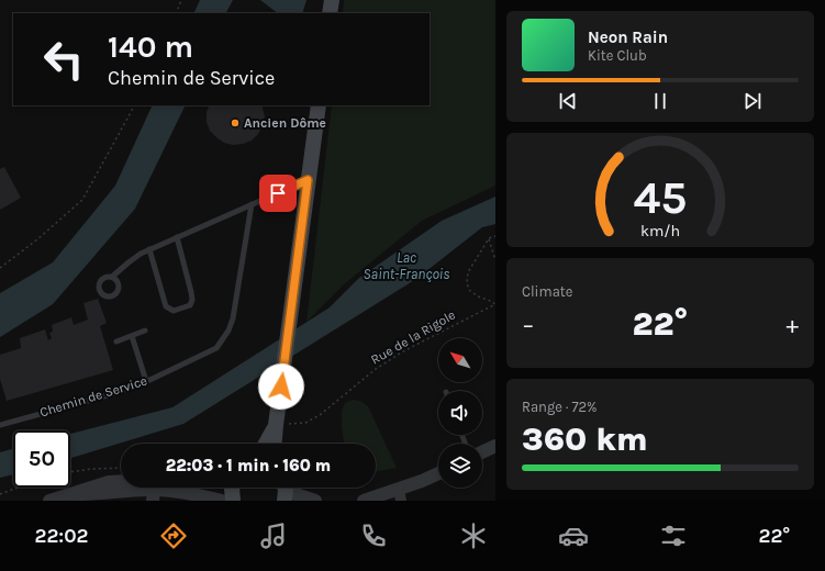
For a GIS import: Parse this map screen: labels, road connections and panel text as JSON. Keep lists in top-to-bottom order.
{
  "streets": {
    "lane": ["Chemin de Service"],
    "path": ["Rue de la Rigole"]
  },
  "water": ["Lac Saint-François"],
  "places": ["Ancien Dôme"],
  "north": "top left",
  "page": {
    "turn": ["140 m", "Chemin de Service"],
    "song": ["Neon Rain", "Kite Club"],
    "tile": [
      "Climate",
      ["Range · 72%", "360 km"]
    ],
    "heat": ["−", "22°", "+"],
    "limit": "50",
    "trip": "22:03 · 1 min · 160 m",
    "tabs": ["22:02", "22°"],
    "gauge": ["45", "km/h"]
  }
}
